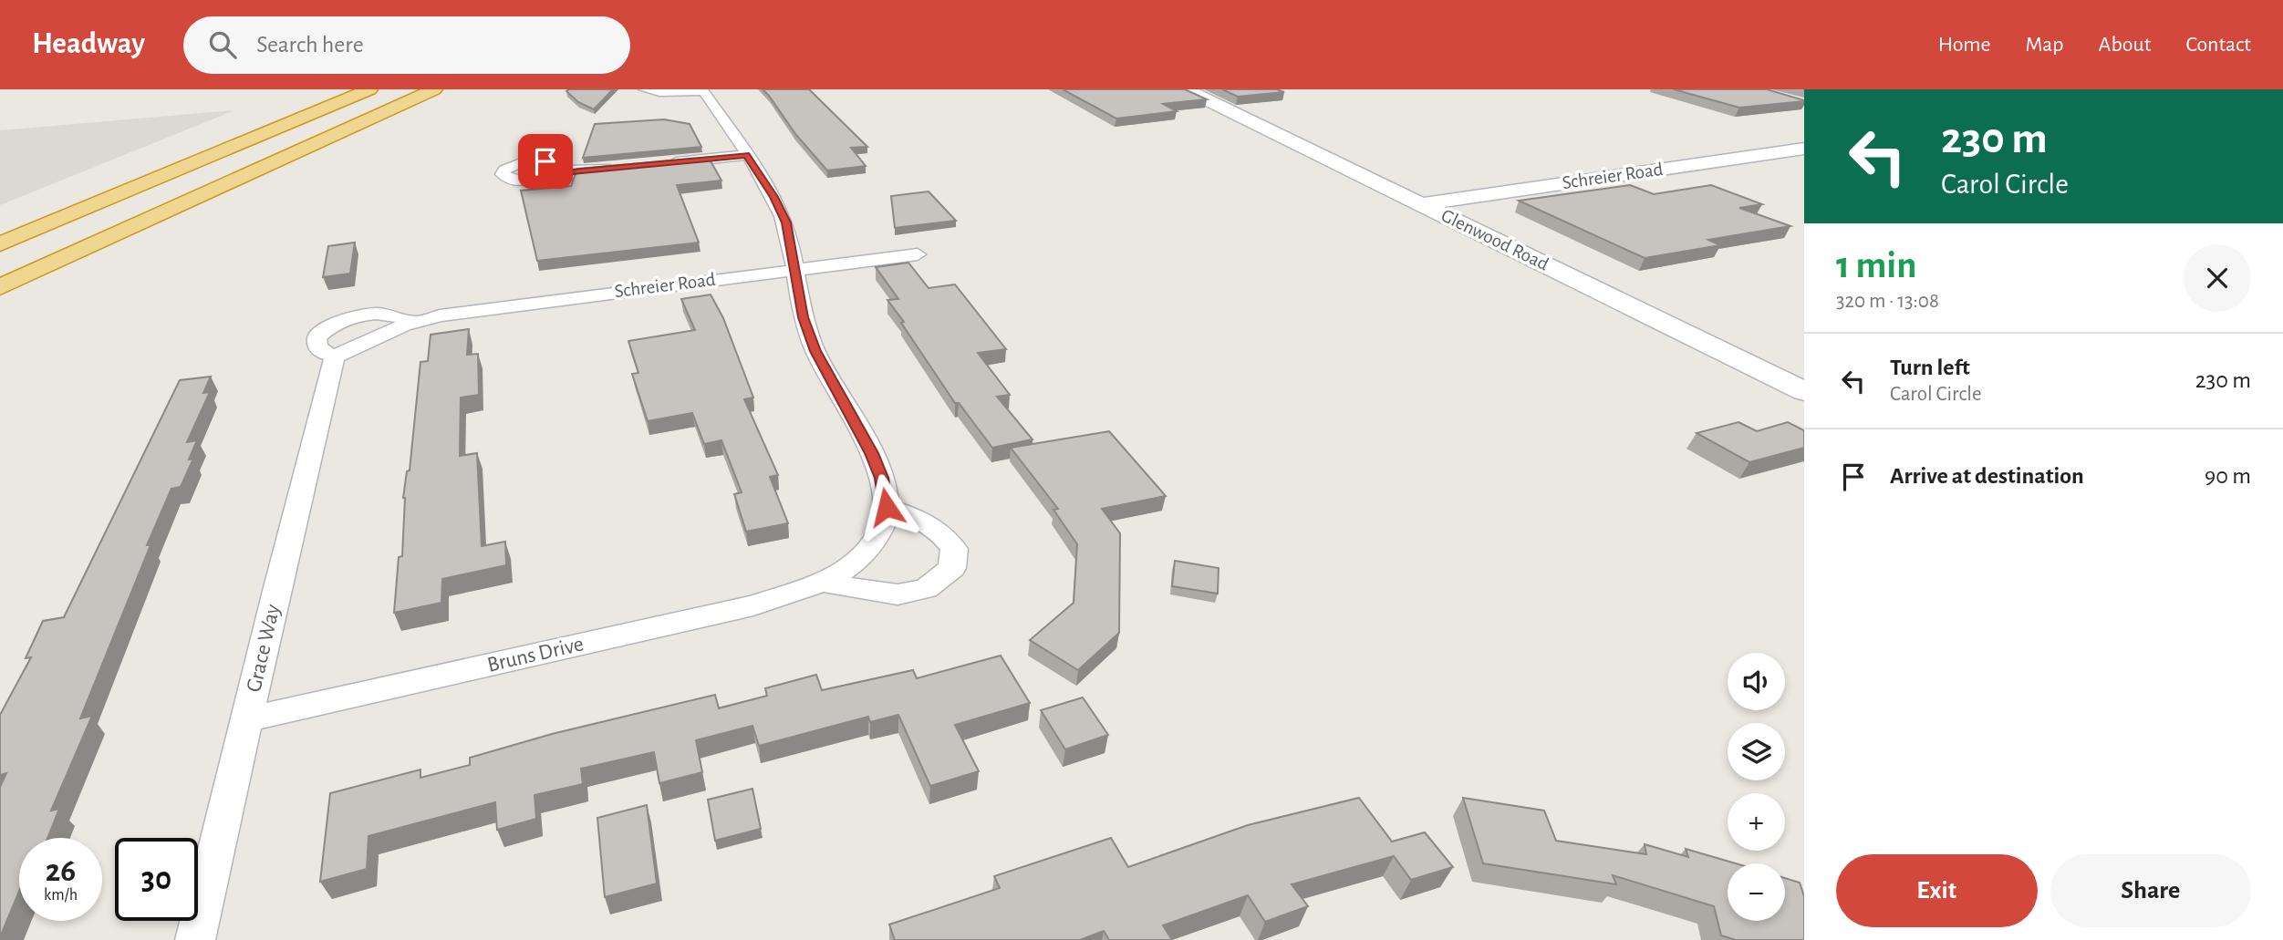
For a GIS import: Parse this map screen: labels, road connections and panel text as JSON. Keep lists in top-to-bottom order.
{
  "streets": {
    "street": [
      "Schreier Road",
      "Glenwood Road",
      "Grace Way",
      "Bruns Drive"
    ]
  },
  "crossings": [
    ["Schreier Road", "Glenwood Road"],
    ["Schreier Road", "Grace Way"],
    ["Schreier Road", "Bruns Drive"],
    ["Grace Way", "Bruns Drive"]
  ],
  "page": {
    "header": "Headway",
    "search": "Search here",
    "nav": [
      "Home",
      "Map",
      "About",
      "Contact"
    ],
    "turn": ["230 m", "Carol Circle"],
    "heading": ["1 min", "320 m · 13:08"],
    "list": [
      {
        "name": "Turn left",
        "note": "Carol Circle",
        "value": "230 m"
      },
      {
        "name": "Arrive at destination",
        "value": "90 m"
      }
    ],
    "map_buttons": ["+", "−"],
    "speed": "26 km/h",
    "limit": "30",
    "buttons": ["Exit", "Share"]
  }
}
